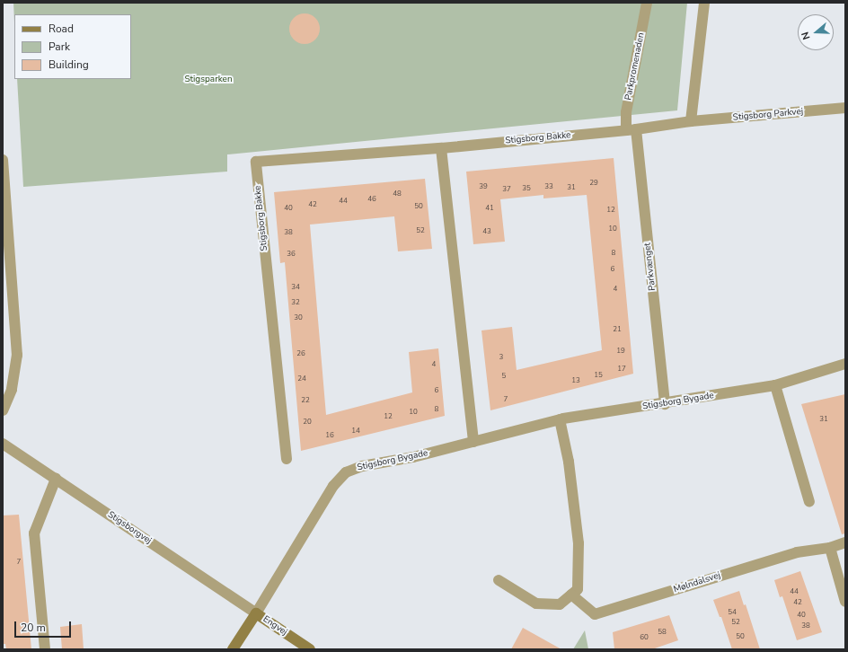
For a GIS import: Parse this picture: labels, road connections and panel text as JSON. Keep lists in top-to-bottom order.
{
  "streets": {
    "street": [
      "Parkpromenaden",
      "Stigsborg Parkvej",
      "Stigsborg Bakke",
      "Parkvænget",
      "Stigsborg Bygade",
      "Stigsborgvej",
      "Mølndalsvej",
      "Engvej"
    ]
  },
  "crossings": [
    ["Parkpromenaden", "Stigsborg Parkvej"],
    ["Parkpromenaden", "Stigsborg Bakke"],
    ["Parkpromenaden", "Parkvænget"],
    ["Stigsborg Parkvej", "Stigsborg Bakke"],
    ["Stigsborg Parkvej", "Parkvænget"],
    ["Stigsborg Bakke", "Parkvænget"],
    ["Parkvænget", "Stigsborg Bygade"],
    ["Stigsborg Bygade", "Stigsborgvej"],
    ["Stigsborg Bygade", "Engvej"],
    ["Stigsborgvej", "Engvej"]
  ],
  "parks": ["Stigsparken"],
  "house_numbers": [
    "29",
    "39",
    "33",
    "31",
    "35",
    "37",
    "48",
    "46",
    "44",
    "42",
    "50",
    "40",
    "41",
    "12",
    "10",
    "52",
    "43",
    "38",
    "8",
    "36",
    "6",
    "34",
    "4",
    "32",
    "30",
    "21",
    "19",
    "26",
    "3",
    "4",
    "17",
    "15",
    "5",
    "24",
    "13",
    "6",
    "7",
    "22",
    "8",
    "10",
    "12",
    "31",
    "20",
    "14",
    "16",
    "7",
    "44",
    "42",
    "54",
    "40",
    "52",
    "38",
    "58",
    "50",
    "60"
  ],
  "legend": ["Road", "Park", "Building"],
  "scale_bar": "20 m",
  "north": "left"
}
